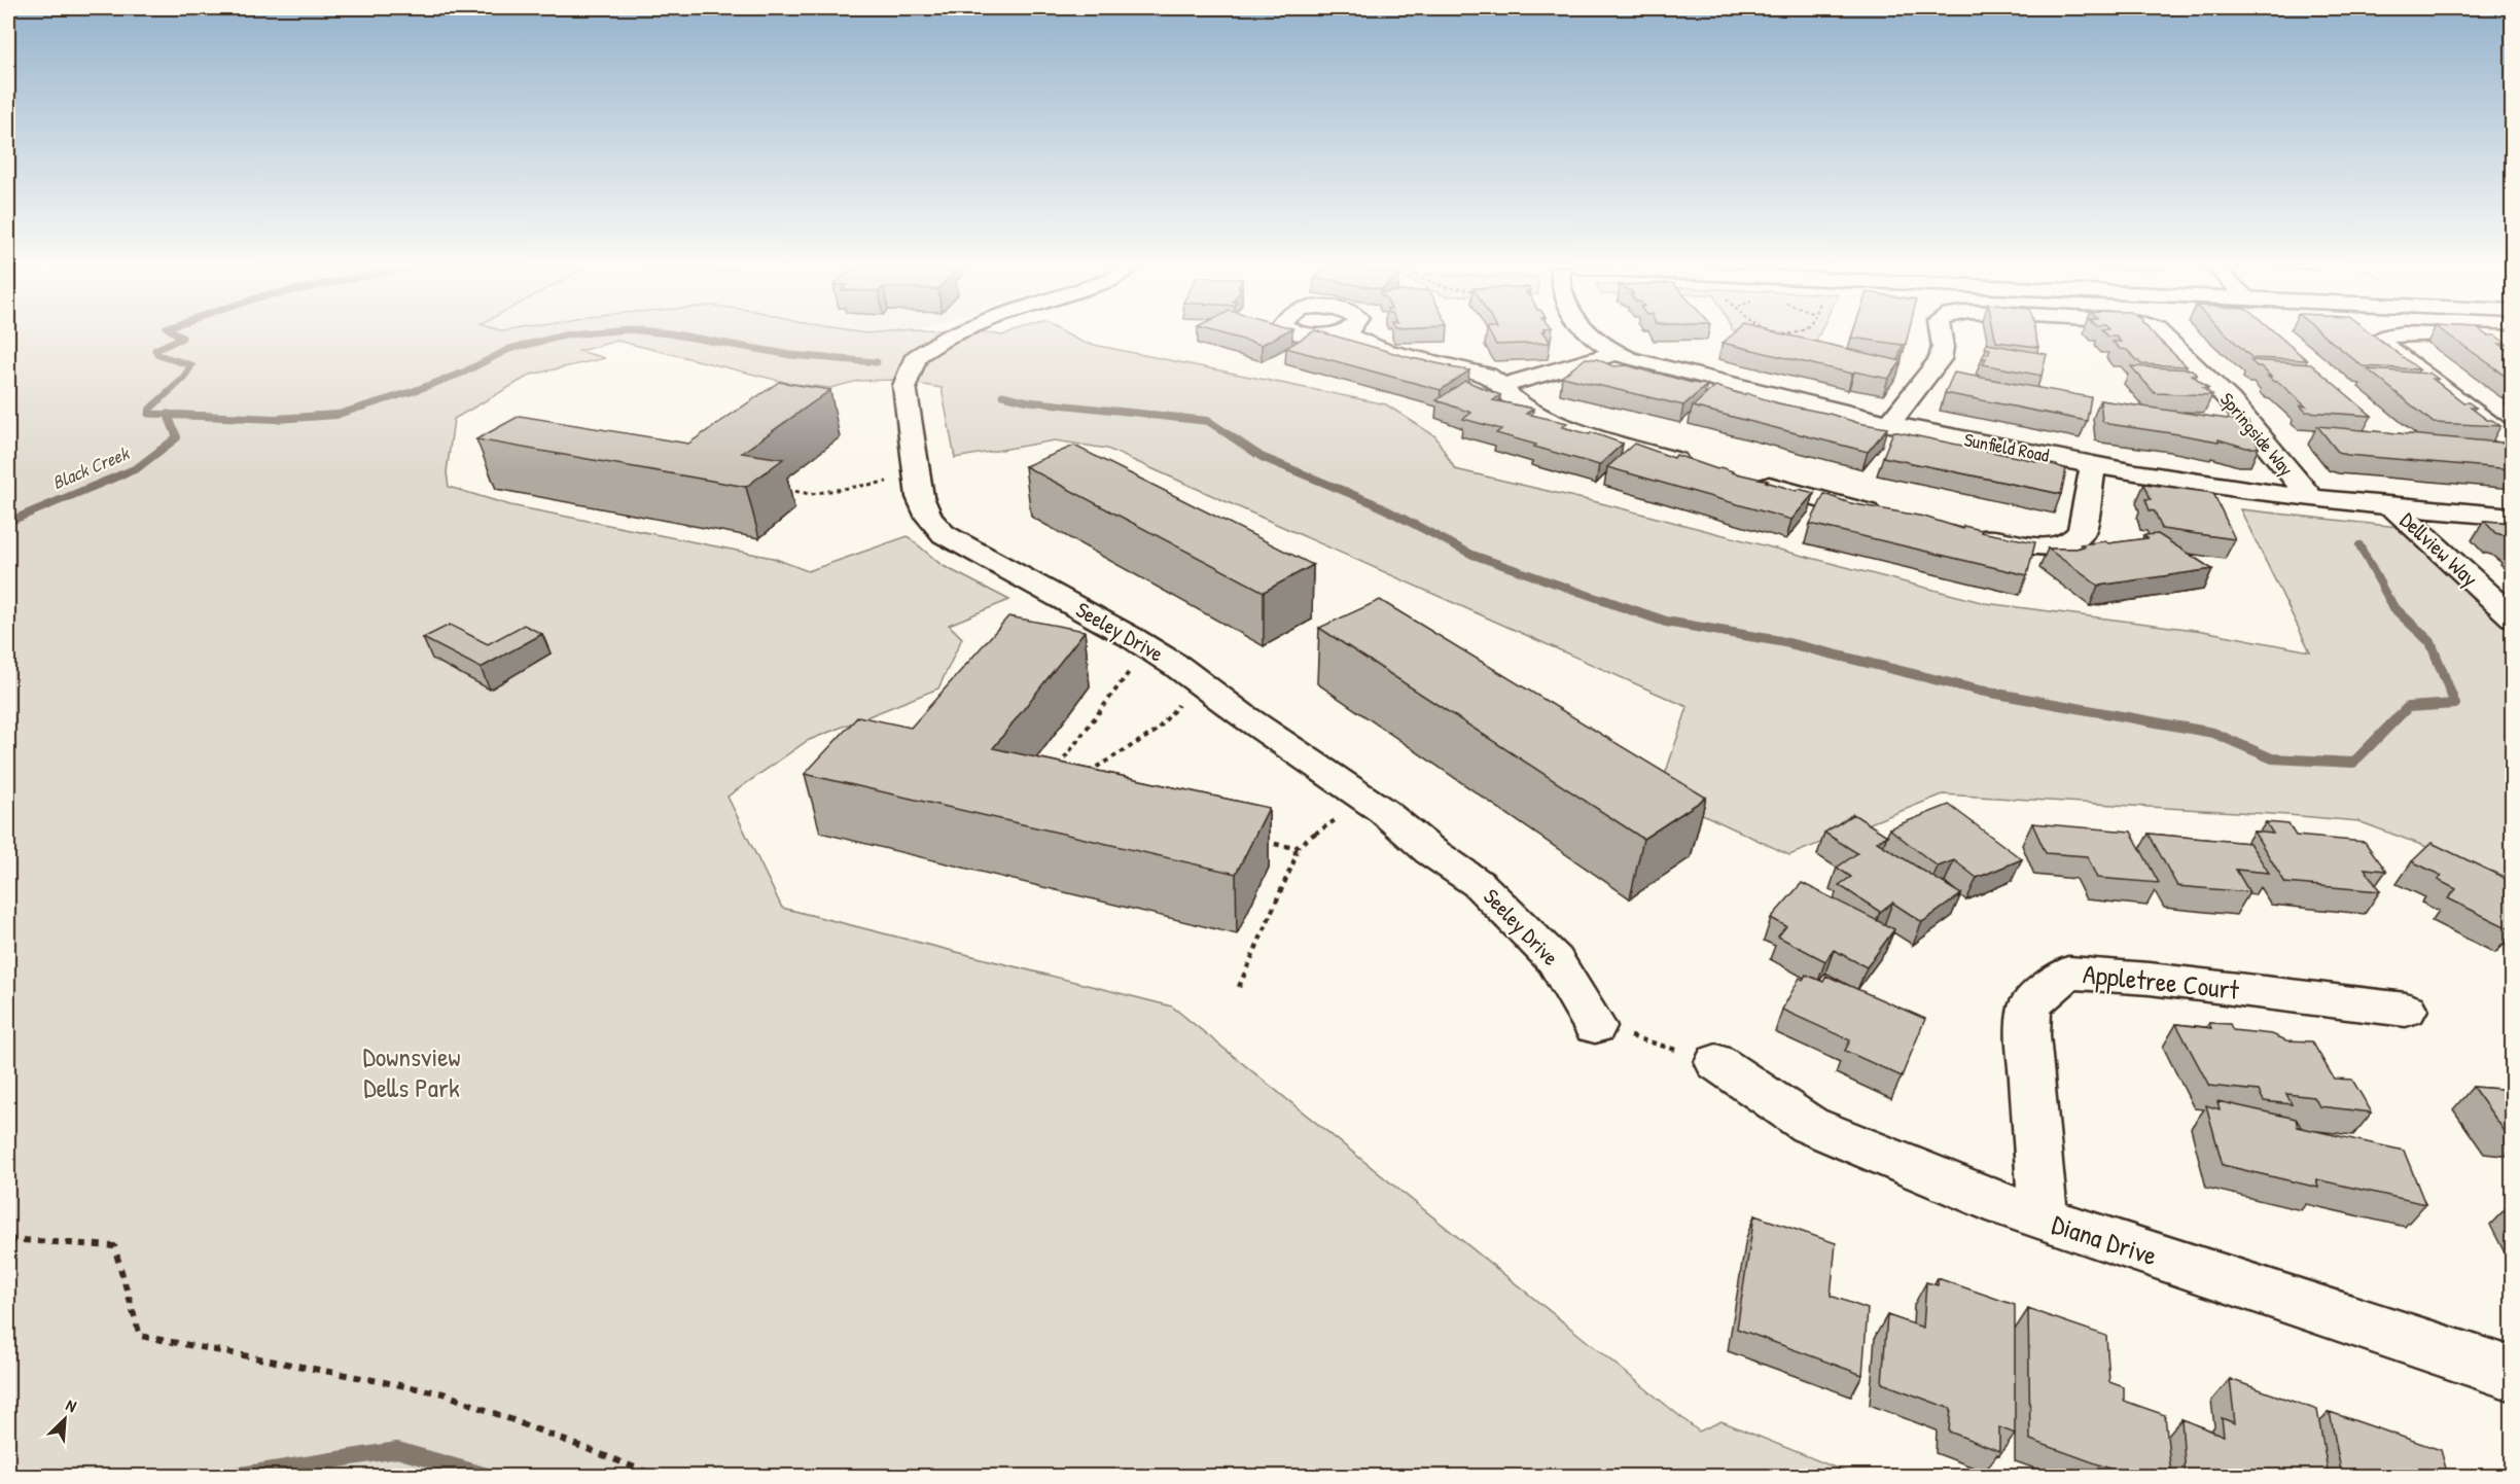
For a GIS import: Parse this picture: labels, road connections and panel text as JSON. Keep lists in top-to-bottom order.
{
  "streets": {
    "street": [
      "Springside Way",
      "Sunfield Road",
      "Dellview Way",
      "Seeley Drive",
      "Appletree Court",
      "Diana Drive"
    ]
  },
  "crossings": [
    ["Springside Way", "Sunfield Road"],
    ["Sunfield Road", "Dellview Way"],
    ["Appletree Court", "Diana Drive"]
  ],
  "water": ["Black Creek"],
  "parks": ["Downsview Dells Park"],
  "north": "top right"
}
